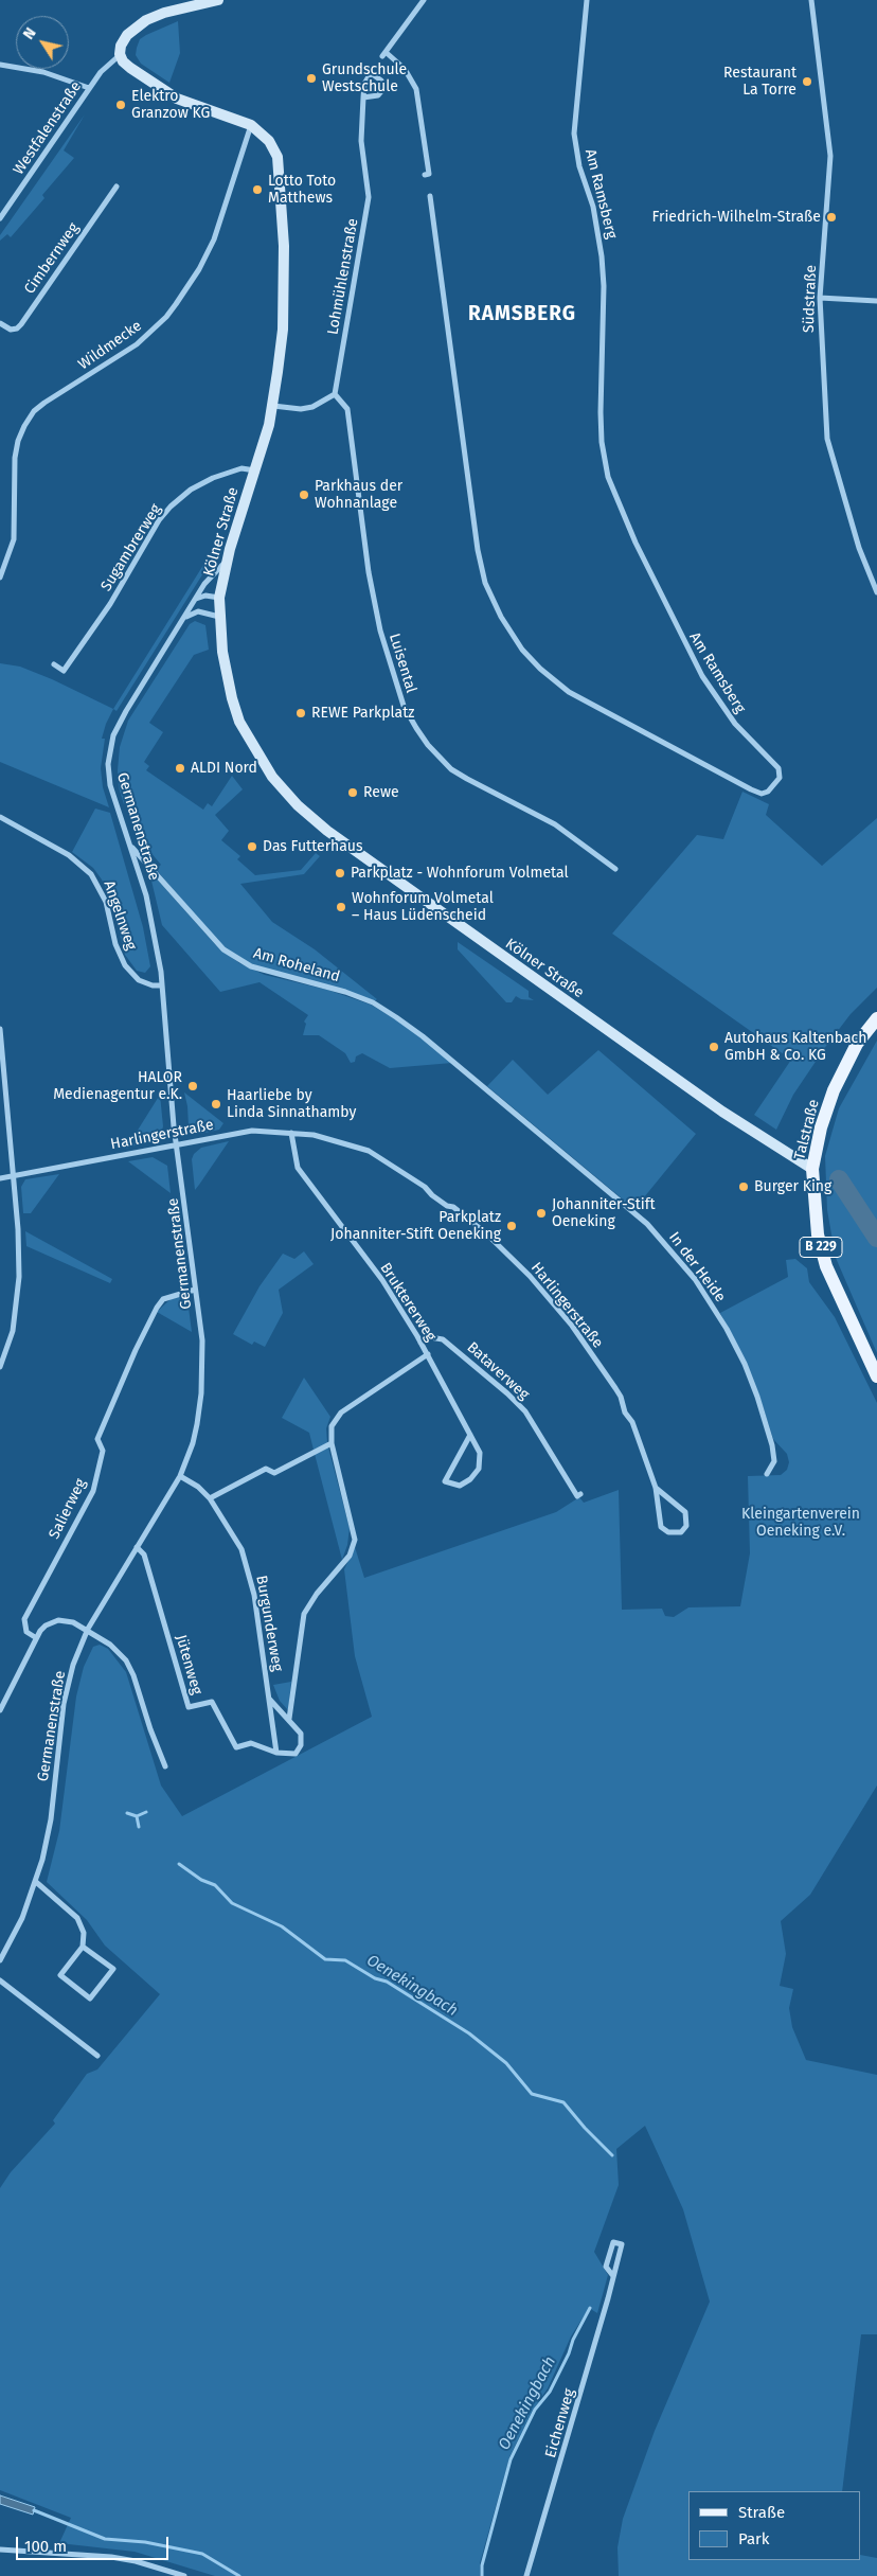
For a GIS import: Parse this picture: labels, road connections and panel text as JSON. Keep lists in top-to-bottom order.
{
  "streets": {
    "main road": ["Kölner Straße", "Talstraße", "B 229"],
    "street": [
      "Westfalenstraße",
      "Am Ramsberg",
      "Cimbernweg",
      "Lohmühlenstraße",
      "Südstraße",
      "Wildmecke",
      "Sugambrerweg",
      "Luisental",
      "Germanenstraße",
      "Angelnweg",
      "Am Roheland",
      "Harlingerstraße",
      "In der Heide",
      "Bruktererweg",
      "Bataverweg",
      "Salierweg",
      "Burgunderweg",
      "Jütenweg",
      "Eichenweg"
    ]
  },
  "crossings": [
    ["Westfalenstraße", "Kölner Straße"],
    ["Lohmühlenstraße", "Luisental"],
    ["Wildmecke", "Kölner Straße"],
    ["Kölner Straße", "Sugambrerweg"],
    ["Kölner Straße", "Germanenstraße"],
    ["Kölner Straße", "Talstraße"],
    ["Germanenstraße", "Angelnweg"],
    ["Germanenstraße", "Am Roheland"],
    ["Germanenstraße", "Harlingerstraße"],
    ["Germanenstraße", "Salierweg"],
    ["Germanenstraße", "Burgunderweg"],
    ["Germanenstraße", "Jütenweg"],
    ["Am Roheland", "In der Heide"],
    ["Harlingerstraße", "Bruktererweg"],
    ["Bruktererweg", "Bataverweg"],
    ["Burgunderweg", "Jütenweg"]
  ],
  "districts": ["RAMSBERG"],
  "water": ["Oenekingbach"],
  "parks": ["Kleingartenverein Oeneking e.V."],
  "places": [
    "Grundschule Westschule",
    "Restaurant La Torre",
    "Elektro Granzow KG",
    "Lotto Toto Matthews",
    "Friedrich-Wilhelm-Straße",
    "Parkhaus der Wohnanlage",
    "REWE Parkplatz",
    "ALDI Nord",
    "Rewe",
    "Das Futterhaus",
    "Parkplatz - Wohnforum Volmetal",
    "Wohnforum Volmetal – Haus Lüdenscheid",
    "Autohaus Kaltenbach GmbH & Co. KG",
    "HALOR Medienagentur e.K.",
    "Haarliebe by Linda Sinnathamby",
    "Burger King",
    "Johanniter-Stift Oeneking",
    "Parkplatz Johanniter-Stift Oeneking"
  ],
  "legend": ["Straße", "Park"],
  "scale_bar": "100 m",
  "north": "top left"
}
